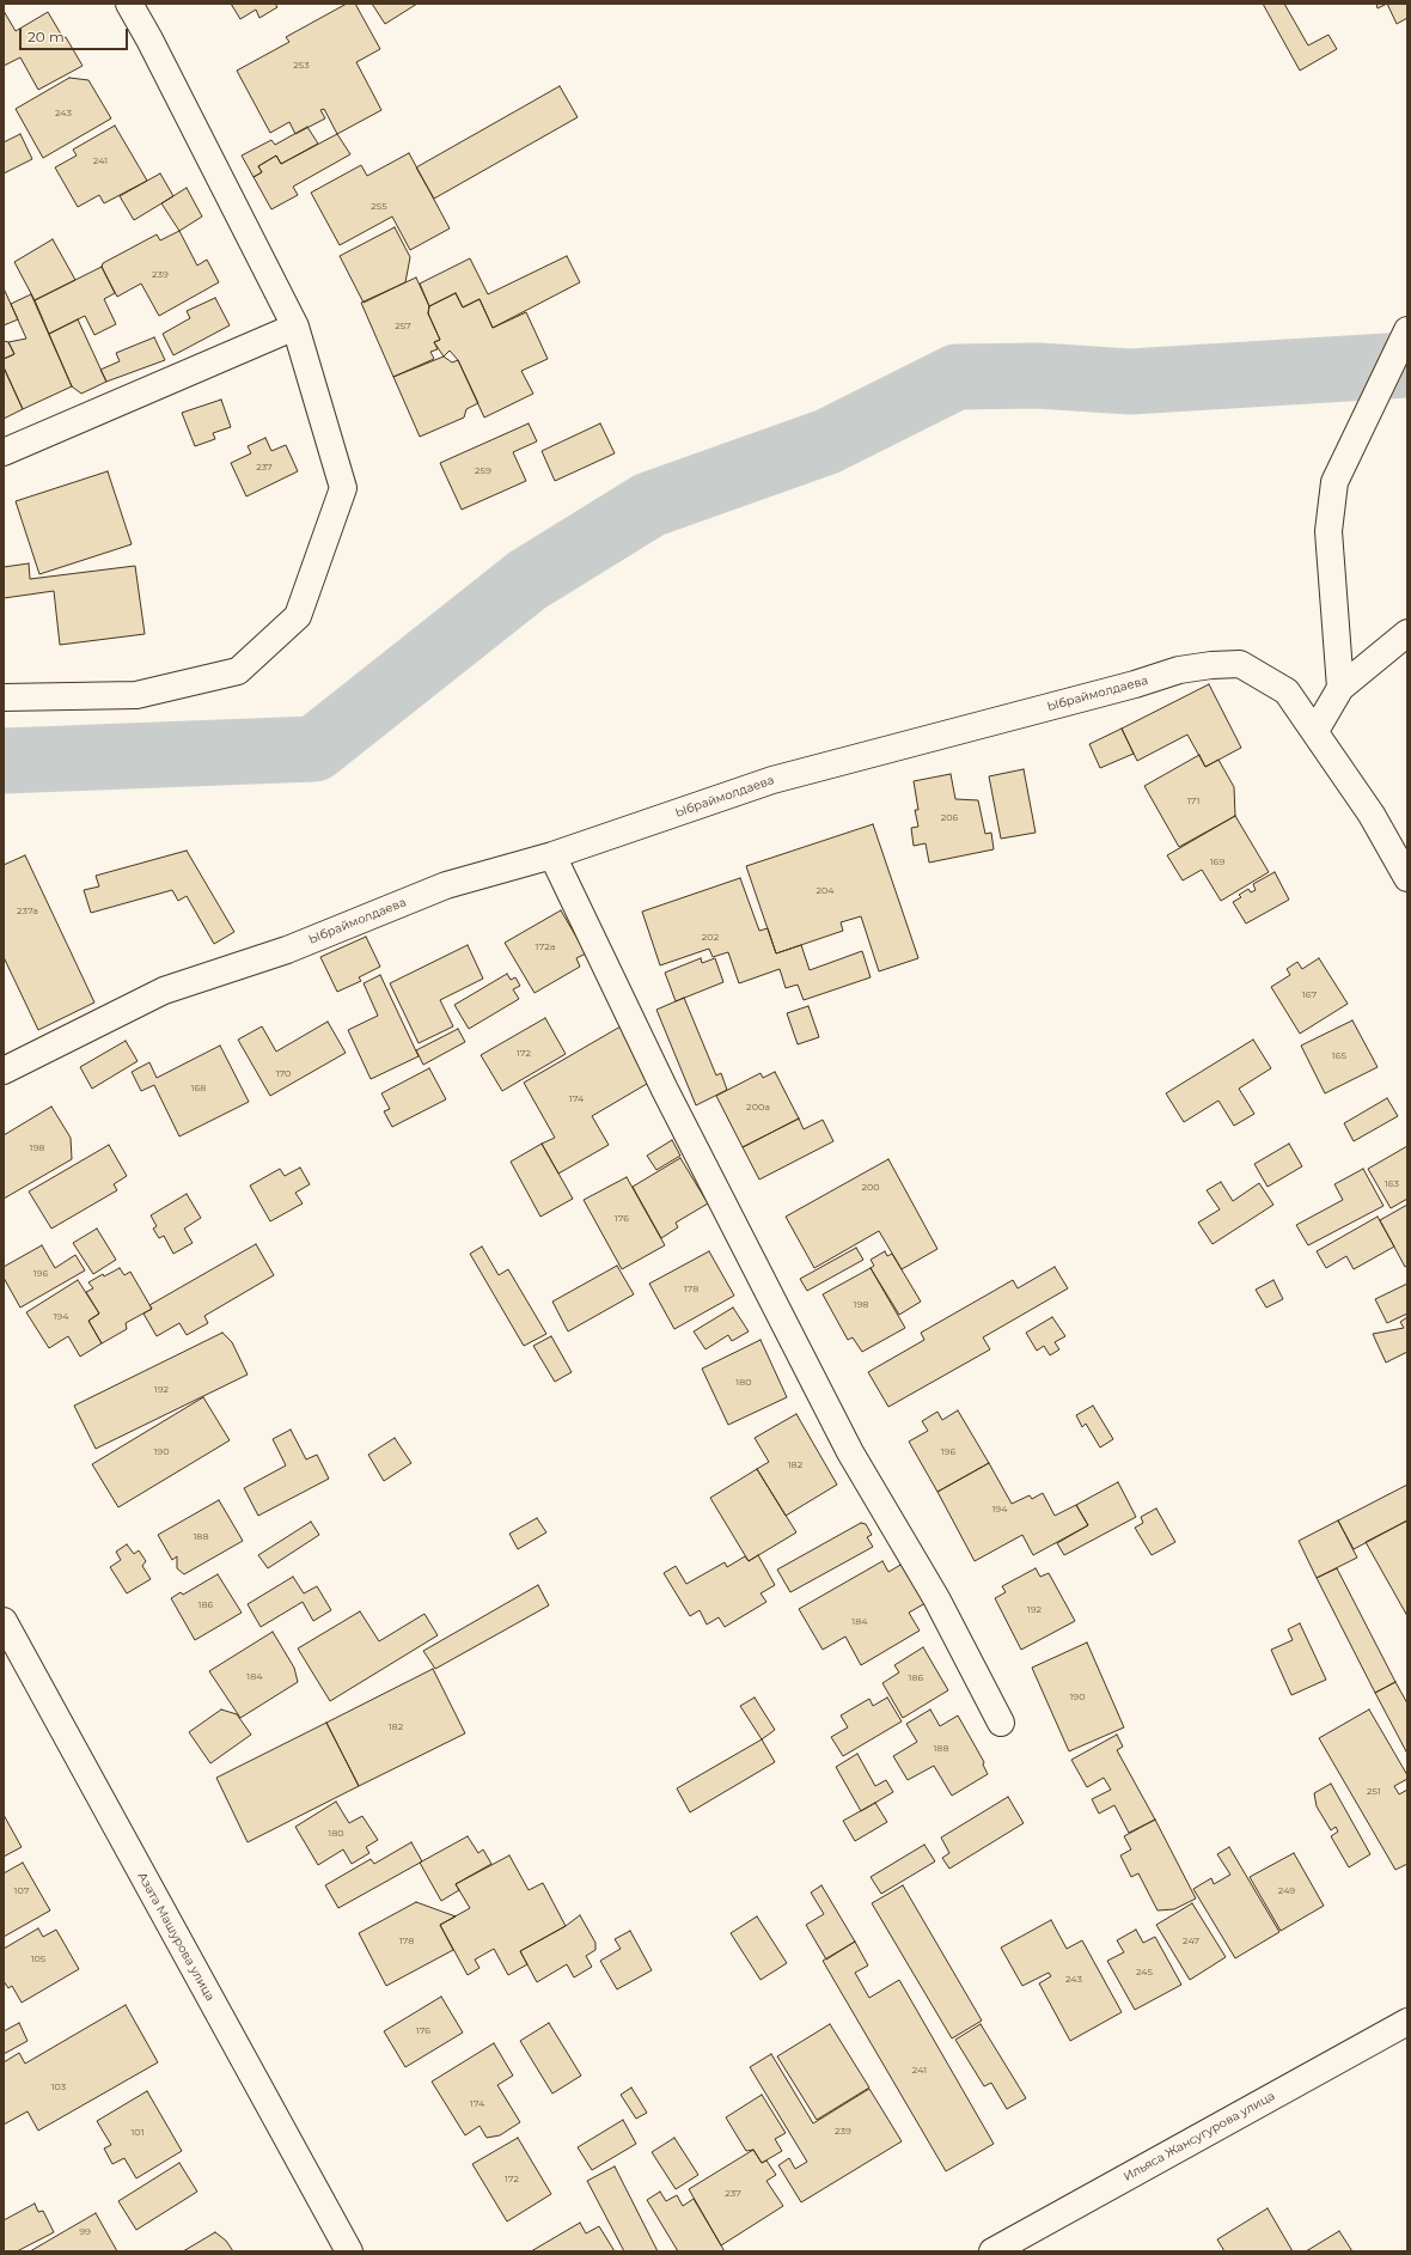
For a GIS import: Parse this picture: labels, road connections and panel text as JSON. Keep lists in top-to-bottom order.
{
  "streets": {
    "street": ["Ыбраймолдаева", "Азата Машурова улица", "Ильяса Жансугурова улица"]
  },
  "house_numbers": [
    "253",
    "243",
    "241",
    "255",
    "239",
    "257",
    "237",
    "259",
    "171",
    "206",
    "169",
    "204",
    "237а",
    "202",
    "172а",
    "167",
    "172",
    "165",
    "170",
    "168",
    "174",
    "200а",
    "198",
    "163",
    "200",
    "176",
    "196",
    "178",
    "198",
    "194",
    "180",
    "192",
    "190",
    "196",
    "182",
    "194",
    "188",
    "186",
    "192",
    "184",
    "184",
    "186",
    "190",
    "182",
    "188",
    "251",
    "180",
    "107",
    "249",
    "178",
    "247",
    "105",
    "245",
    "243",
    "176",
    "241",
    "103",
    "174",
    "239",
    "101",
    "172",
    "237",
    "99"
  ],
  "scale_bar": "20 m"
}
